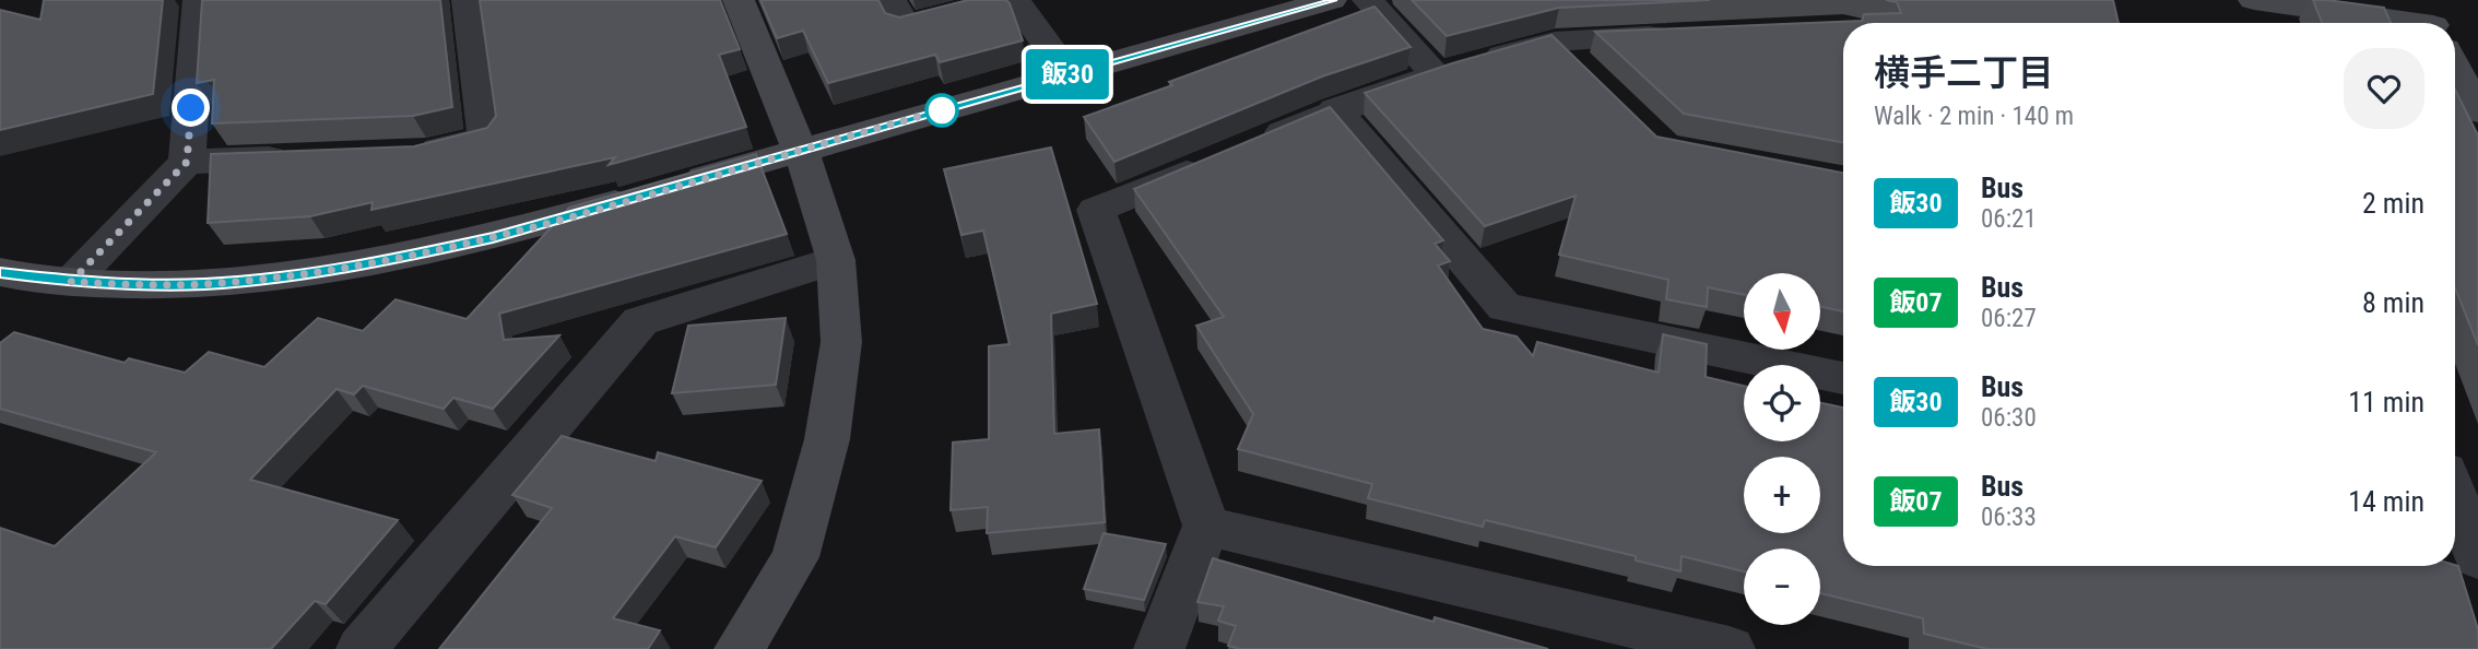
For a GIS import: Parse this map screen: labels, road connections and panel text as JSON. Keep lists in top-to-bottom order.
{
  "lines": ["bus line 飯30"],
  "north": "bottom",
  "page": {
    "on_map": "飯30",
    "heading": ["横手二丁目", "Walk · 2 min · 140 m"],
    "list": [
      {
        "mark": "飯30",
        "name": "Bus",
        "note": "06:21",
        "value": "2 min"
      },
      {
        "mark": "飯07",
        "name": "Bus",
        "note": "06:27",
        "value": "8 min"
      },
      {
        "mark": "飯30",
        "name": "Bus",
        "note": "06:30",
        "value": "11 min"
      },
      {
        "mark": "飯07",
        "name": "Bus",
        "note": "06:33",
        "value": "14 min"
      }
    ],
    "map_buttons": ["+", "−"]
  }
}
